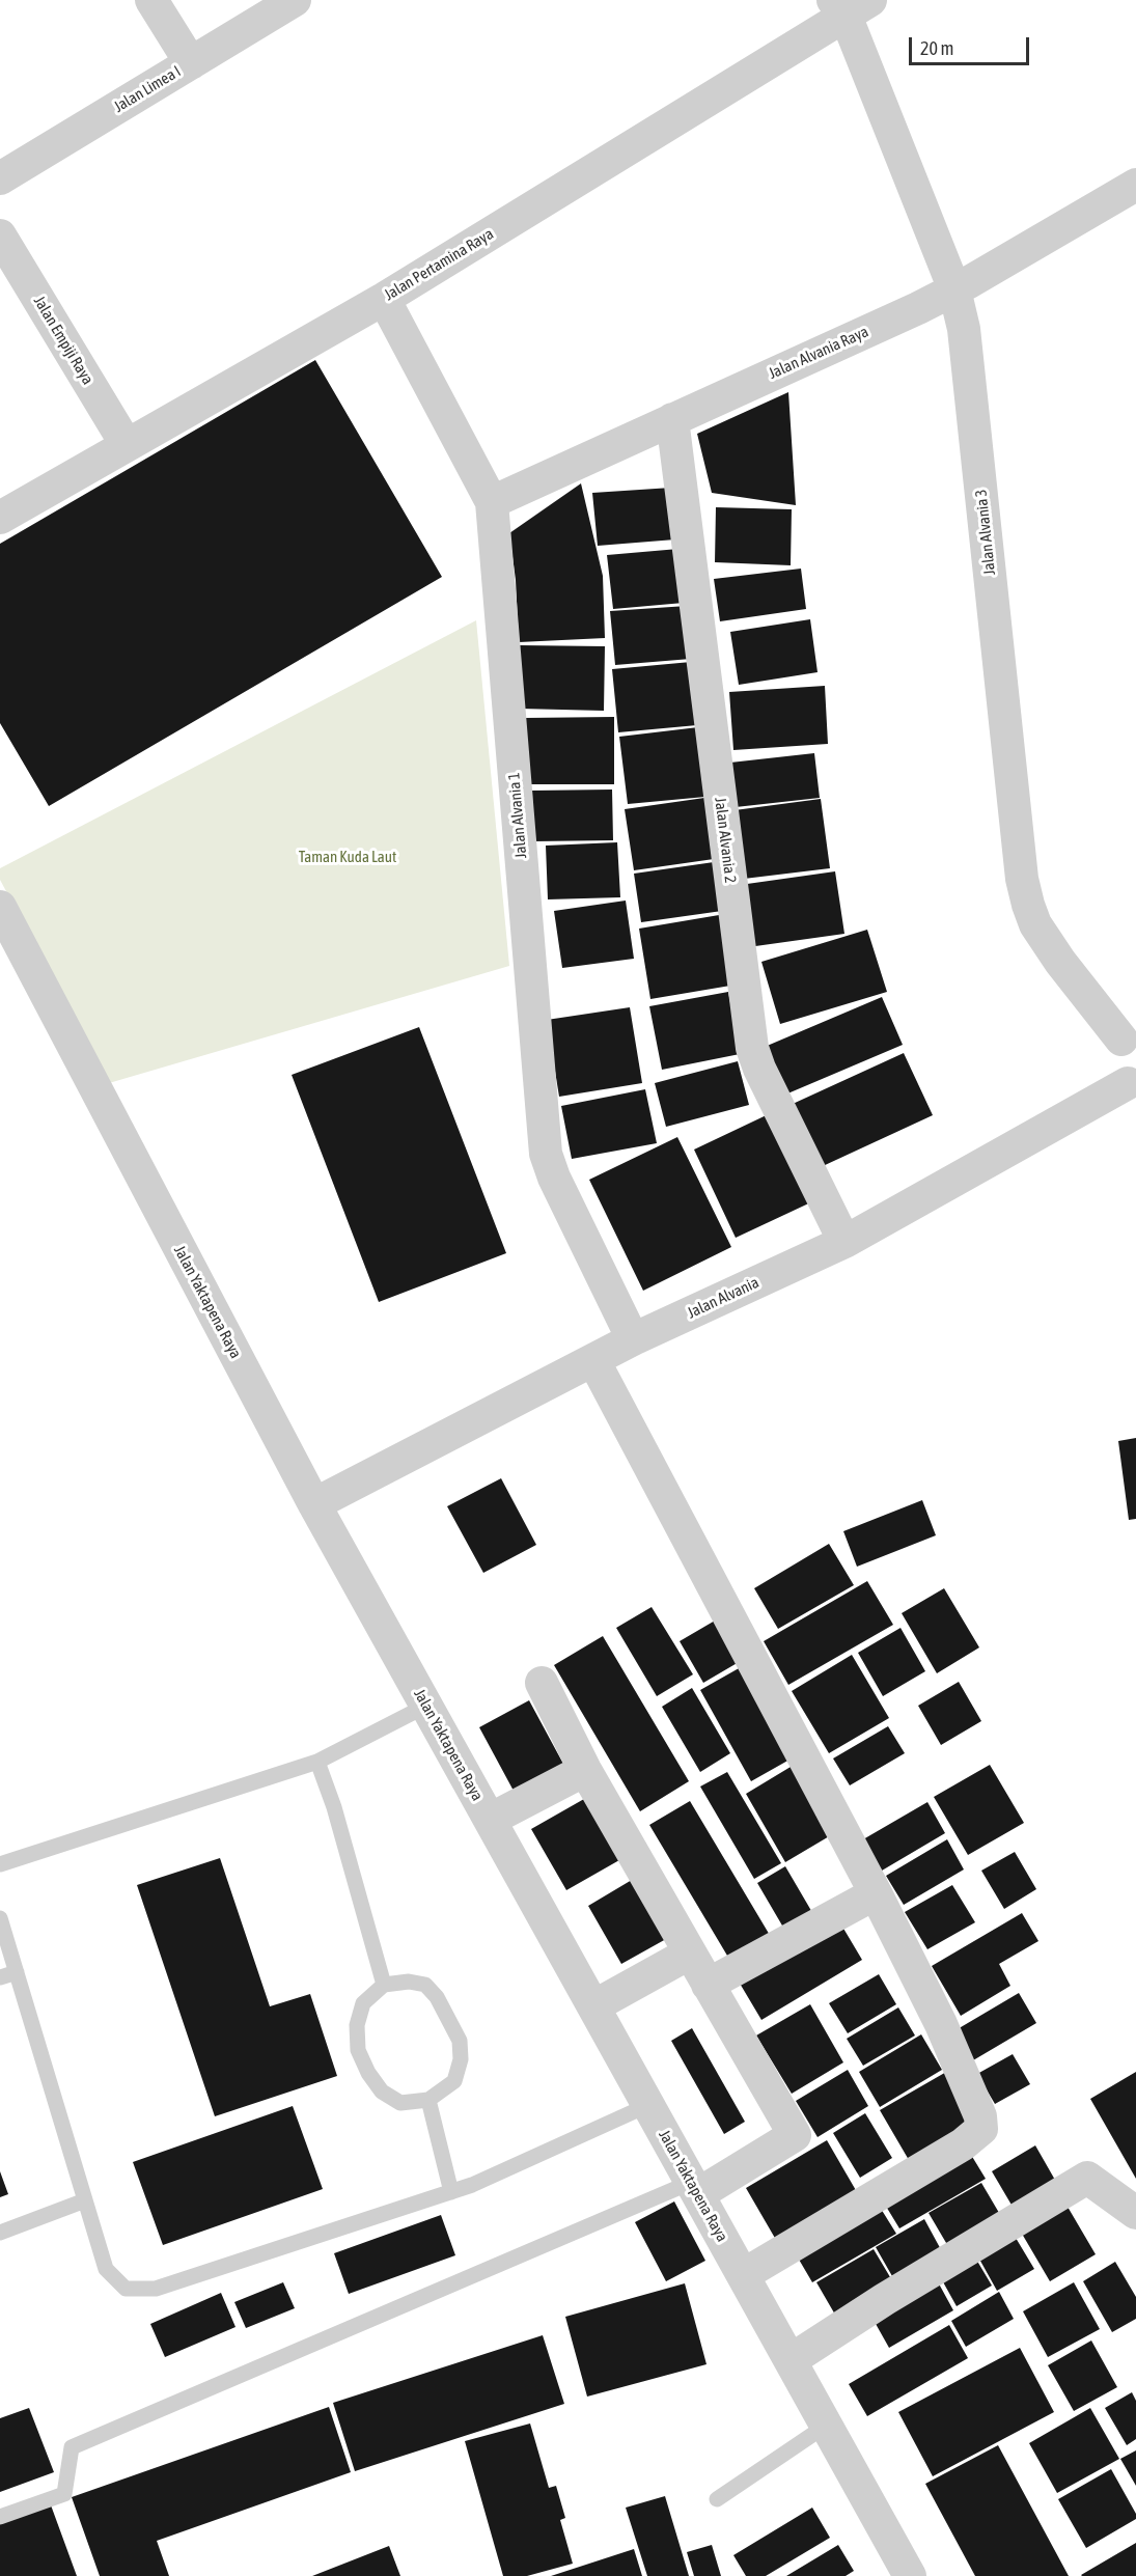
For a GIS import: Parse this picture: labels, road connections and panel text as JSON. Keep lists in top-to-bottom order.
{
  "streets": {
    "street": [
      "Jalan Limea I",
      "Jalan Pertamina Raya",
      "Jalan Empiji Raya",
      "Jalan Alvania Raya",
      "Jalan Alvania 3",
      "Jalan Alvania 1",
      "Jalan Alvania 2",
      "Jalan Alvania",
      "Jalan Yaktapena Raya"
    ]
  },
  "crossings": [
    ["Jalan Pertamina Raya", "Jalan Empiji Raya"],
    ["Jalan Pertamina Raya", "Jalan Alvania 3"],
    ["Jalan Pertamina Raya", "Jalan Alvania 1"],
    ["Jalan Alvania Raya", "Jalan Alvania 3"],
    ["Jalan Alvania Raya", "Jalan Alvania 1"],
    ["Jalan Alvania Raya", "Jalan Alvania 2"],
    ["Jalan Alvania 1", "Jalan Alvania"],
    ["Jalan Alvania 2", "Jalan Alvania"],
    ["Jalan Alvania", "Jalan Yaktapena Raya"]
  ],
  "parks": ["Taman Kuda Laut"],
  "scale_bar": "20 m"
}
